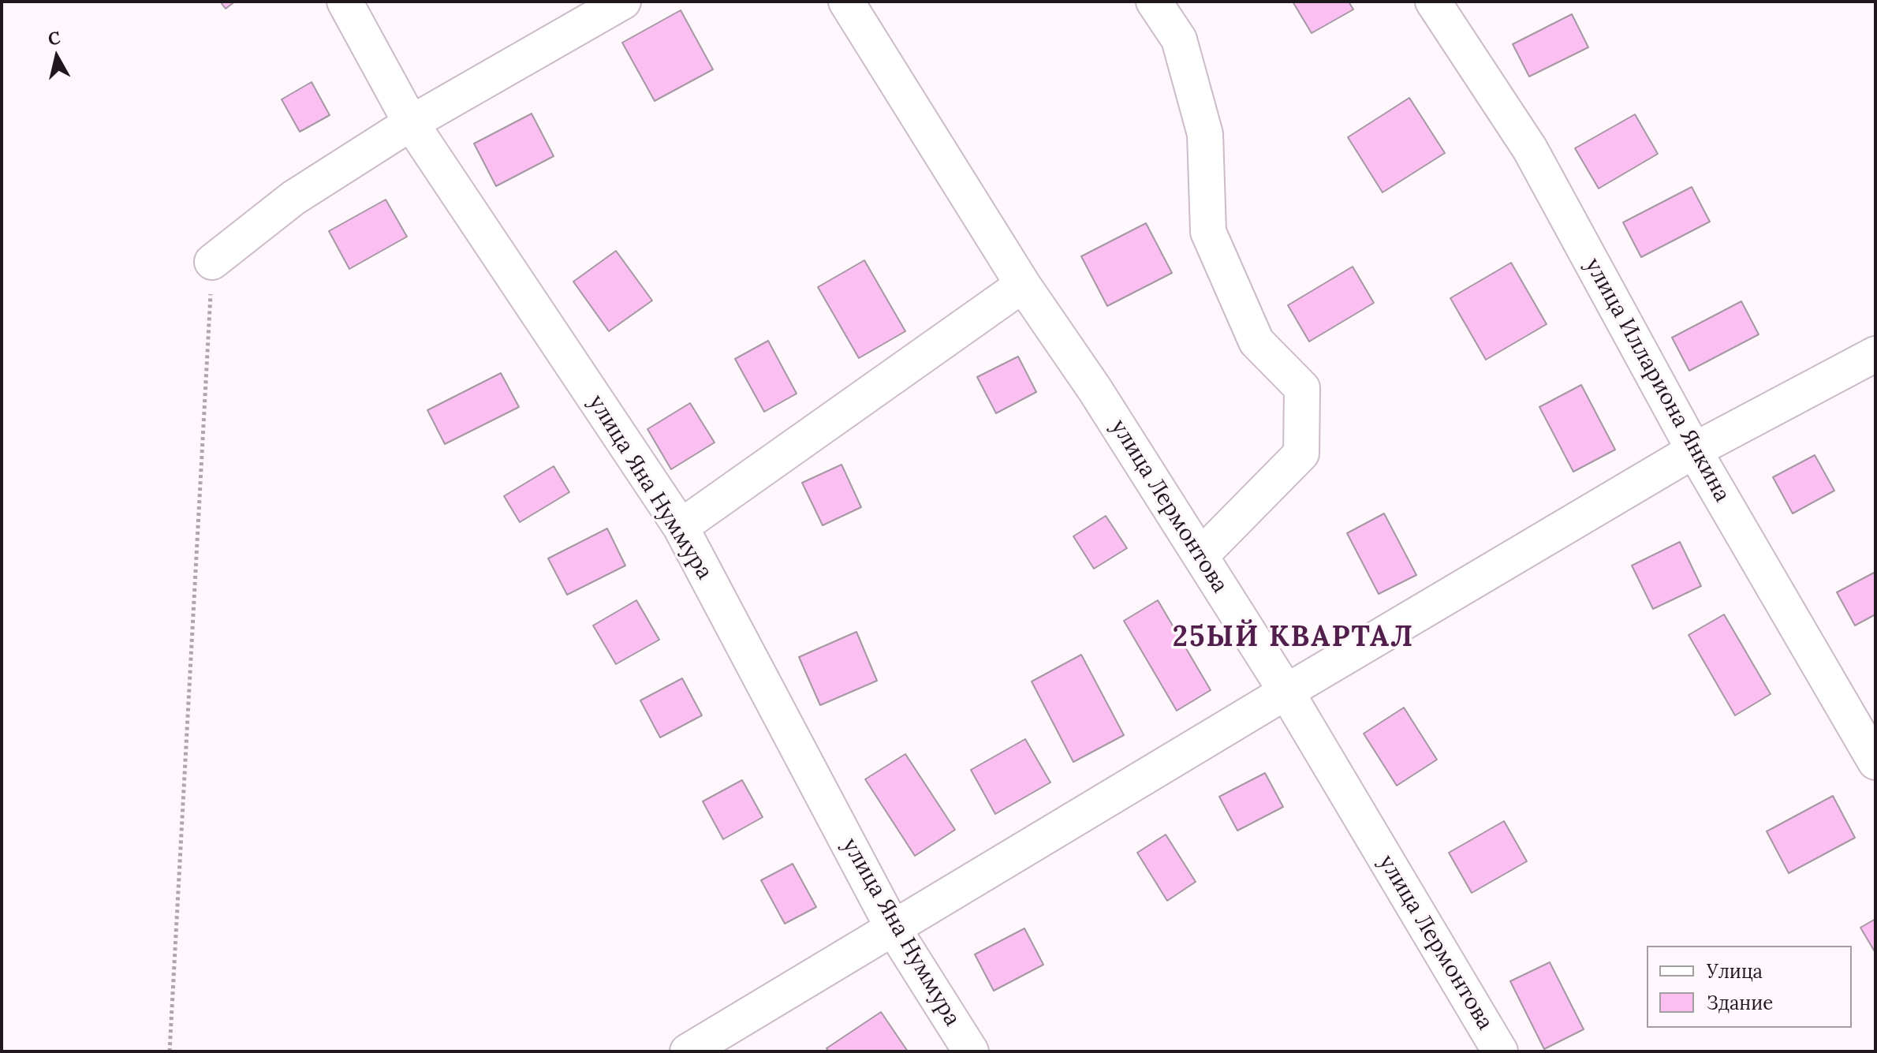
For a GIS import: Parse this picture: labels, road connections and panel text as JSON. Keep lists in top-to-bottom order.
{
  "streets": {
    "street": ["улица Иллариона Янкина", "улица Яна Нуммура", "улица Лермонтова"]
  },
  "districts": ["25ЫЙ КВАРТАЛ"],
  "legend": ["Улица", "Здание"],
  "north": "top"
}
